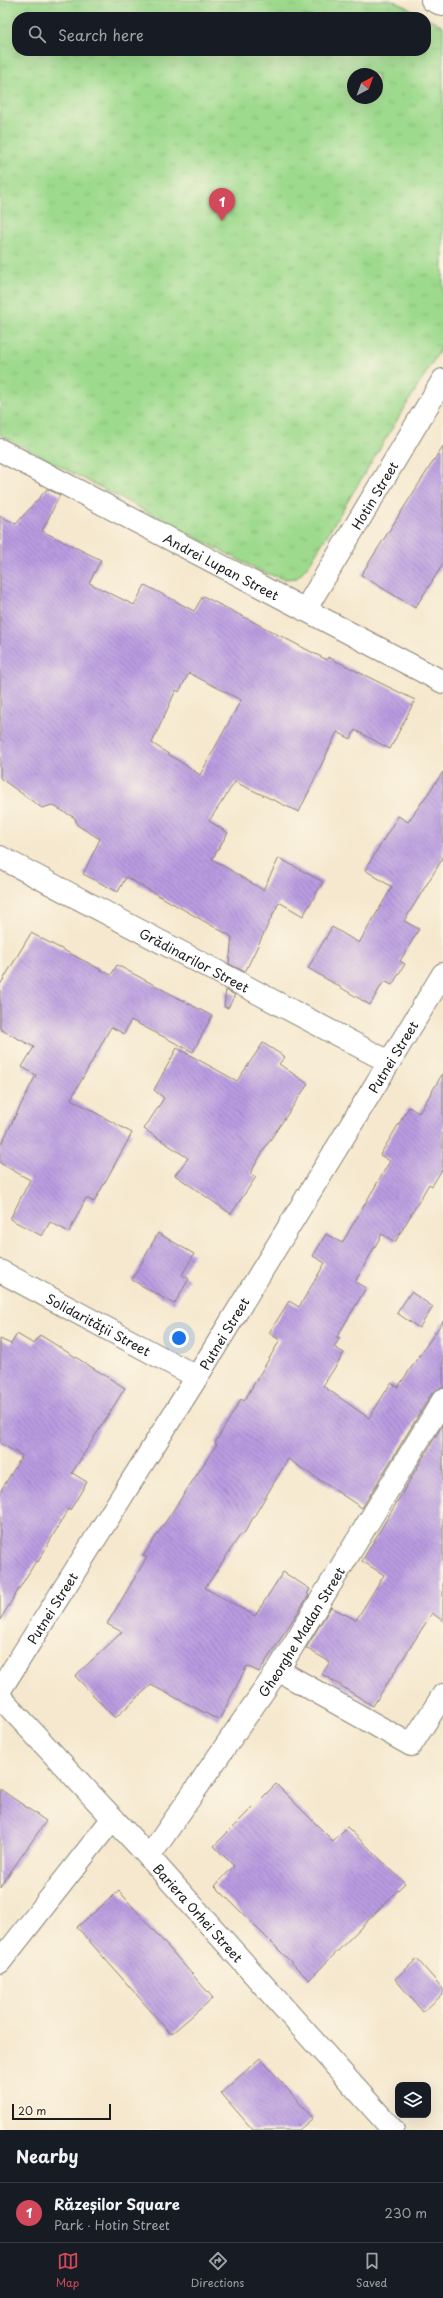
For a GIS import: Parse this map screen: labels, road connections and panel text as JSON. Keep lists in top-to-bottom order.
{
  "streets": {
    "street": [
      "Hotin Street",
      "Andrei Lupan Street",
      "Grădinarilor Street",
      "Putnei Street",
      "Solidarității Street",
      "Gheorghe Madan Street",
      "Bariera Orhei Street"
    ]
  },
  "crossings": [
    ["Hotin Street", "Andrei Lupan Street"],
    ["Grădinarilor Street", "Putnei Street"],
    ["Putnei Street", "Solidarității Street"],
    ["Gheorghe Madan Street", "Bariera Orhei Street"]
  ],
  "scale_bar": "20 m",
  "north": "top right",
  "page": {
    "search": "Search here",
    "pins": "1",
    "scale": "20 m",
    "heading": "Nearby",
    "list": [
      {
        "mark": "1",
        "name": "Răzeșilor Square",
        "note": "Park · Hotin Street",
        "value": "230 m"
      }
    ],
    "nav": ["Map", "Directions", "Saved"]
  }
}
